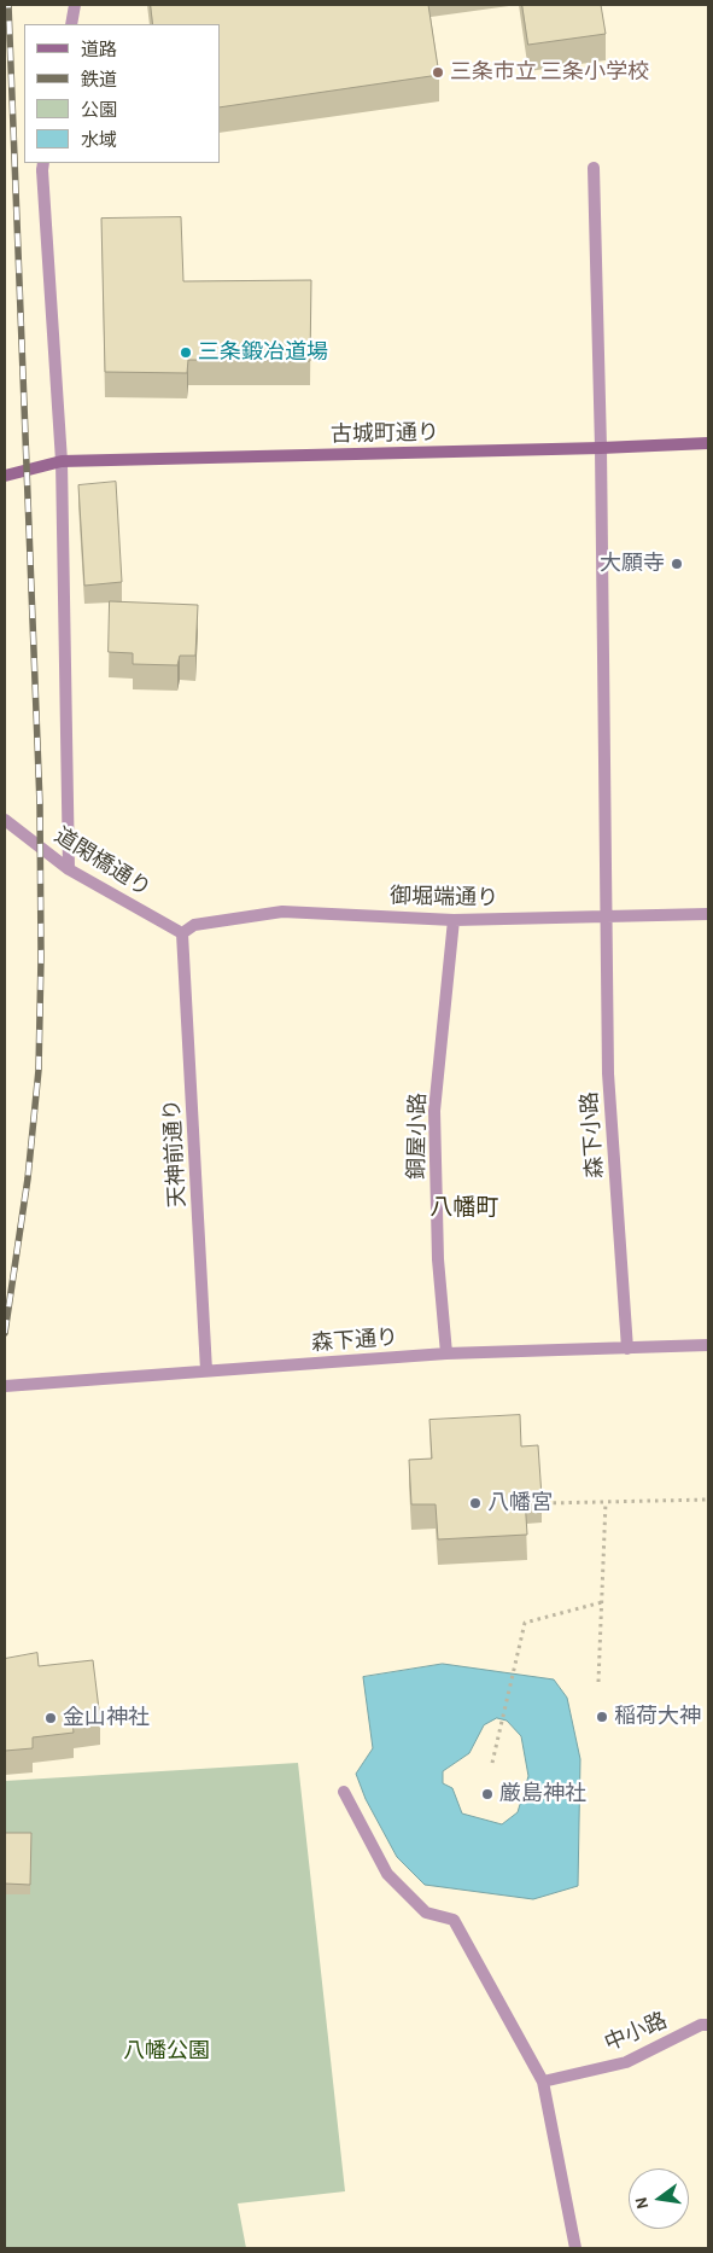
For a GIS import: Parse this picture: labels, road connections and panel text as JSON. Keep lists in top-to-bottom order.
{
  "streets": {
    "street": [
      "古城町通り",
      "道閑橋通り",
      "御堀端通り",
      "森下小路",
      "銅屋小路",
      "天神前通り",
      "森下通り",
      "中小路"
    ]
  },
  "crossings": [
    ["古城町通り", "森下小路"],
    ["道閑橋通り", "御堀端通り"],
    ["道閑橋通り", "天神前通り"],
    ["御堀端通り", "森下小路"],
    ["御堀端通り", "銅屋小路"],
    ["御堀端通り", "天神前通り"],
    ["森下小路", "森下通り"],
    ["銅屋小路", "森下通り"],
    ["天神前通り", "森下通り"]
  ],
  "districts": ["八幡町"],
  "parks": ["八幡公園"],
  "places": [
    "三条市立 三条小学校",
    "三条鍛冶道場",
    "大願寺",
    "八幡宮",
    "稲荷大神",
    "金山神社",
    "厳島神社"
  ],
  "legend": [
    "道路",
    "鉄道",
    "公園",
    "水域"
  ],
  "north": "left"
}
